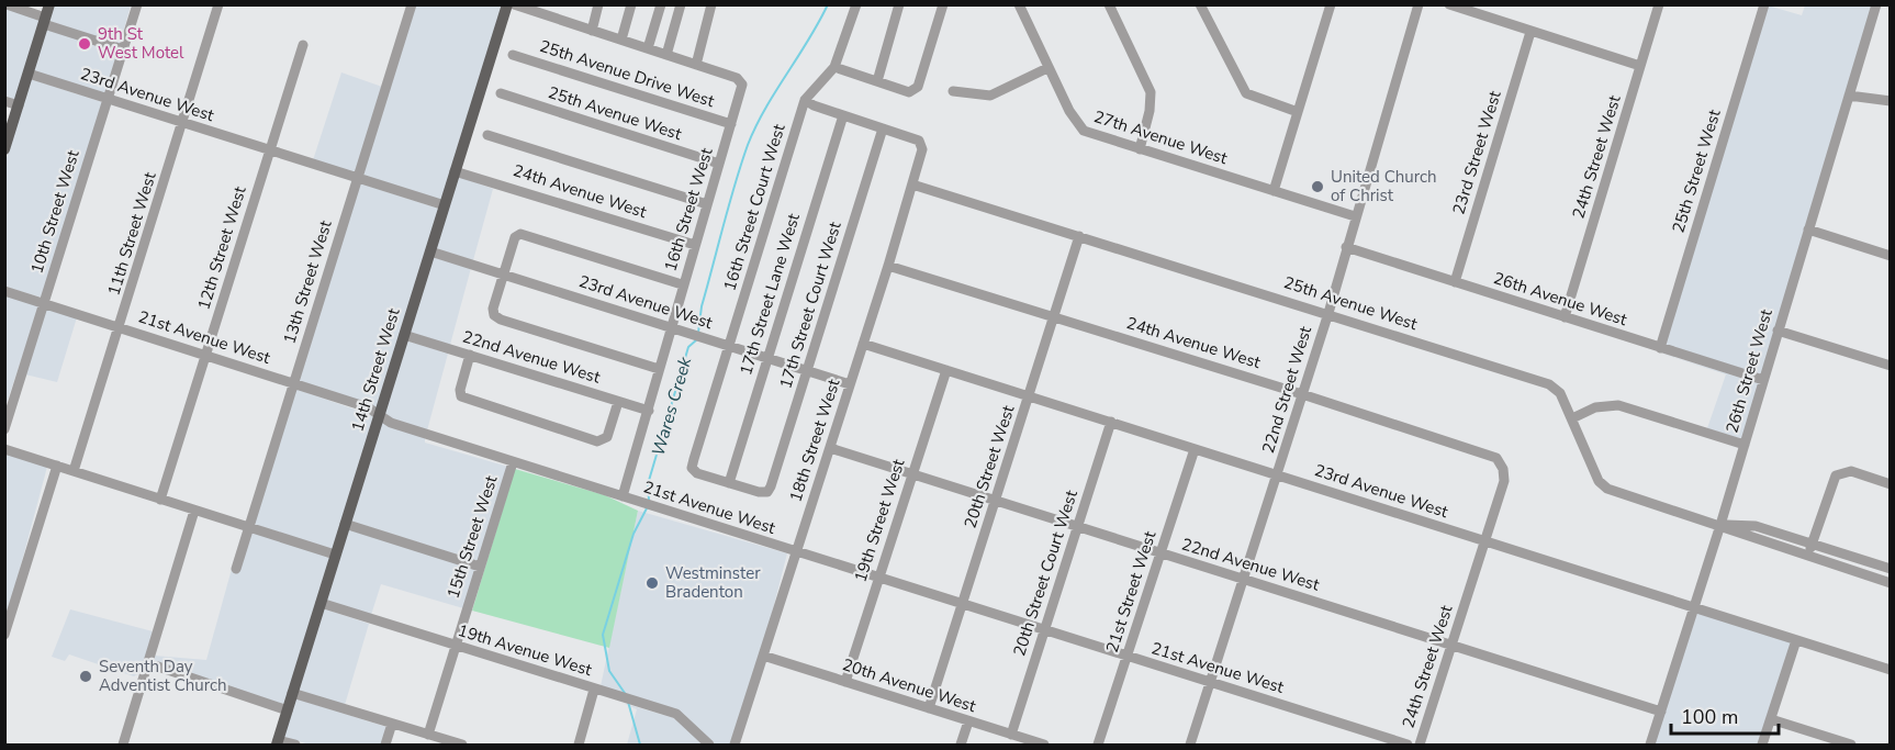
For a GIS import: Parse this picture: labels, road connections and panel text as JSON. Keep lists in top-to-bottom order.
{
  "streets": {
    "main road": ["14th Street West"],
    "street": [
      "25th Avenue Drive West",
      "23rd Avenue West",
      "25th Avenue West",
      "27th Avenue West",
      "23rd Street West",
      "24th Street West",
      "25th Street West",
      "24th Avenue West",
      "16th Street Court West",
      "16th Street West",
      "10th Street West",
      "11th Street West",
      "12th Street West",
      "13th Street West",
      "17th Street Lane West",
      "26th Avenue West",
      "17th Street Court West",
      "21st Avenue West",
      "22nd Avenue West",
      "26th Street West",
      "22nd Street West",
      "18th Street West",
      "20th Street West",
      "19th Street West",
      "15th Street West",
      "20th Street Court West",
      "21st Street West",
      "19th Avenue West",
      "20th Avenue West"
    ]
  },
  "crossings": [
    ["25th Avenue Drive West", "16th Street West"],
    ["23rd Avenue West", "24th Street West"],
    ["23rd Avenue West", "16th Street Court West"],
    ["23rd Avenue West", "16th Street West"],
    ["23rd Avenue West", "10th Street West"],
    ["23rd Avenue West", "11th Street West"],
    ["23rd Avenue West", "12th Street West"],
    ["23rd Avenue West", "13th Street West"],
    ["23rd Avenue West", "17th Street Lane West"],
    ["23rd Avenue West", "17th Street Court West"],
    ["23rd Avenue West", "14th Street West"],
    ["23rd Avenue West", "26th Street West"],
    ["23rd Avenue West", "22nd Street West"],
    ["23rd Avenue West", "18th Street West"],
    ["23rd Avenue West", "20th Street West"],
    ["23rd Avenue West", "19th Street West"],
    ["23rd Avenue West", "20th Street Court West"],
    ["23rd Avenue West", "21st Street West"],
    ["25th Avenue West", "16th Street West"],
    ["25th Avenue West", "26th Street West"],
    ["25th Avenue West", "22nd Street West"],
    ["25th Avenue West", "18th Street West"],
    ["25th Avenue West", "20th Street West"],
    ["27th Avenue West", "22nd Street West"],
    ["23rd Street West", "26th Avenue West"],
    ["24th Street West", "24th Avenue West"],
    ["24th Street West", "26th Avenue West"],
    ["24th Street West", "22nd Avenue West"],
    ["25th Street West", "26th Avenue West"],
    ["24th Avenue West", "16th Street West"],
    ["24th Avenue West", "14th Street West"],
    ["24th Avenue West", "22nd Street West"],
    ["24th Avenue West", "18th Street West"],
    ["24th Avenue West", "20th Street West"],
    ["16th Street Court West", "17th Street Lane West"],
    ["16th Street Court West", "17th Street Court West"],
    ["16th Street West", "21st Avenue West"],
    ["16th Street West", "22nd Avenue West"],
    ["10th Street West", "21st Avenue West"],
    ["11th Street West", "21st Avenue West"],
    ["12th Street West", "21st Avenue West"],
    ["13th Street West", "21st Avenue West"],
    ["17th Street Lane West", "17th Street Court West"],
    ["26th Avenue West", "26th Street West"],
    ["26th Avenue West", "22nd Street West"],
    ["17th Street Court West", "18th Street West"],
    ["21st Avenue West", "14th Street West"],
    ["21st Avenue West", "22nd Street West"],
    ["21st Avenue West", "18th Street West"],
    ["21st Avenue West", "20th Street West"],
    ["21st Avenue West", "19th Street West"],
    ["21st Avenue West", "15th Street West"],
    ["21st Avenue West", "20th Street Court West"],
    ["21st Avenue West", "21st Street West"],
    ["22nd Avenue West", "14th Street West"],
    ["22nd Avenue West", "26th Street West"],
    ["22nd Avenue West", "22nd Street West"],
    ["22nd Avenue West", "18th Street West"],
    ["22nd Avenue West", "20th Street West"],
    ["22nd Avenue West", "19th Street West"],
    ["22nd Avenue West", "20th Street Court West"],
    ["22nd Avenue West", "21st Street West"],
    ["14th Street West", "19th Avenue West"],
    ["18th Street West", "20th Avenue West"],
    ["20th Street West", "20th Avenue West"],
    ["19th Street West", "20th Avenue West"],
    ["15th Street West", "19th Avenue West"],
    ["20th Street Court West", "20th Avenue West"]
  ],
  "water": ["Wares Creek"],
  "places": [
    "9th St West Motel",
    "United Church of Christ",
    "Westminster Bradenton",
    "Seventh Day Adventist Church"
  ],
  "scale_bar": "100 m"
}
